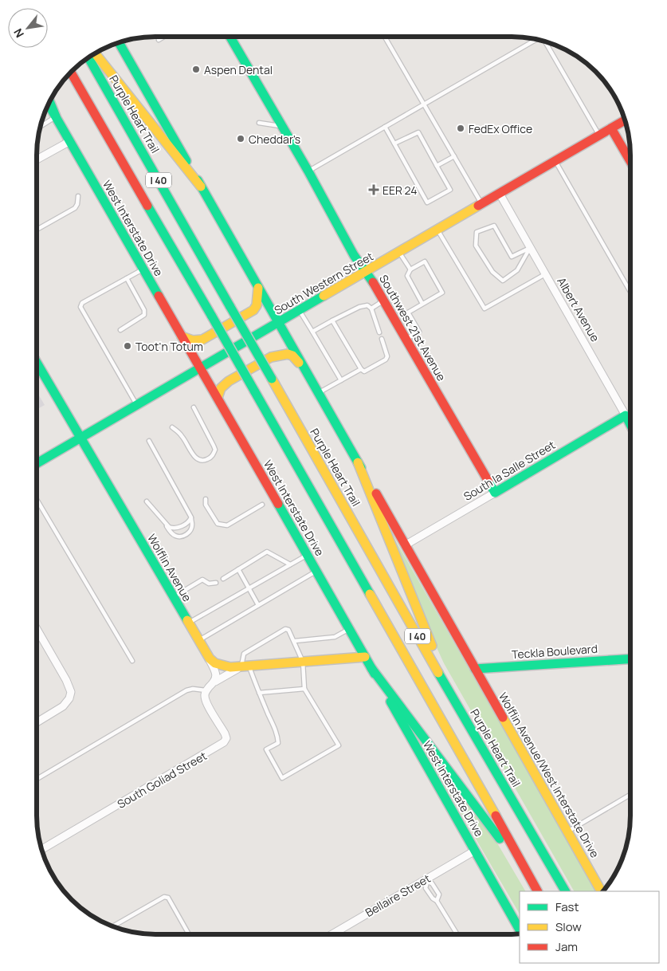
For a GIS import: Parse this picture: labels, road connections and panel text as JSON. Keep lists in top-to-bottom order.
{
  "streets": {
    "main road": [
      "Purple Heart Trail",
      "I 40",
      "West Interstate Drive",
      "South Western Street",
      "Albert Avenue",
      "Southwest 21st Avenue",
      "South la Salle Street",
      "Wolflin Avenue",
      "Teckla Boulevard",
      "Wolflin Avenue/West Interstate Drive"
    ],
    "street": ["South Goliad Street", "Bellaire Street"]
  },
  "crossings": [
    ["West Interstate Drive", "South Western Street"],
    ["West Interstate Drive", "Wolflin Avenue"],
    ["West Interstate Drive", "Bellaire Street"],
    ["South Western Street", "Albert Avenue"],
    ["South Western Street", "Southwest 21st Avenue"],
    ["South Western Street", "Wolflin Avenue"],
    ["Albert Avenue", "South la Salle Street"],
    ["Southwest 21st Avenue", "South la Salle Street"],
    ["Teckla Boulevard", "Wolflin Avenue/West Interstate Drive"]
  ],
  "places": {
    "other": [
      "Aspen Dental",
      "FedEx Office",
      "Cheddar's",
      "Toot'n Totum"
    ],
    "health": ["EER 24"]
  },
  "legend": ["Fast", "Slow", "Jam"],
  "north": "bottom left"
}
